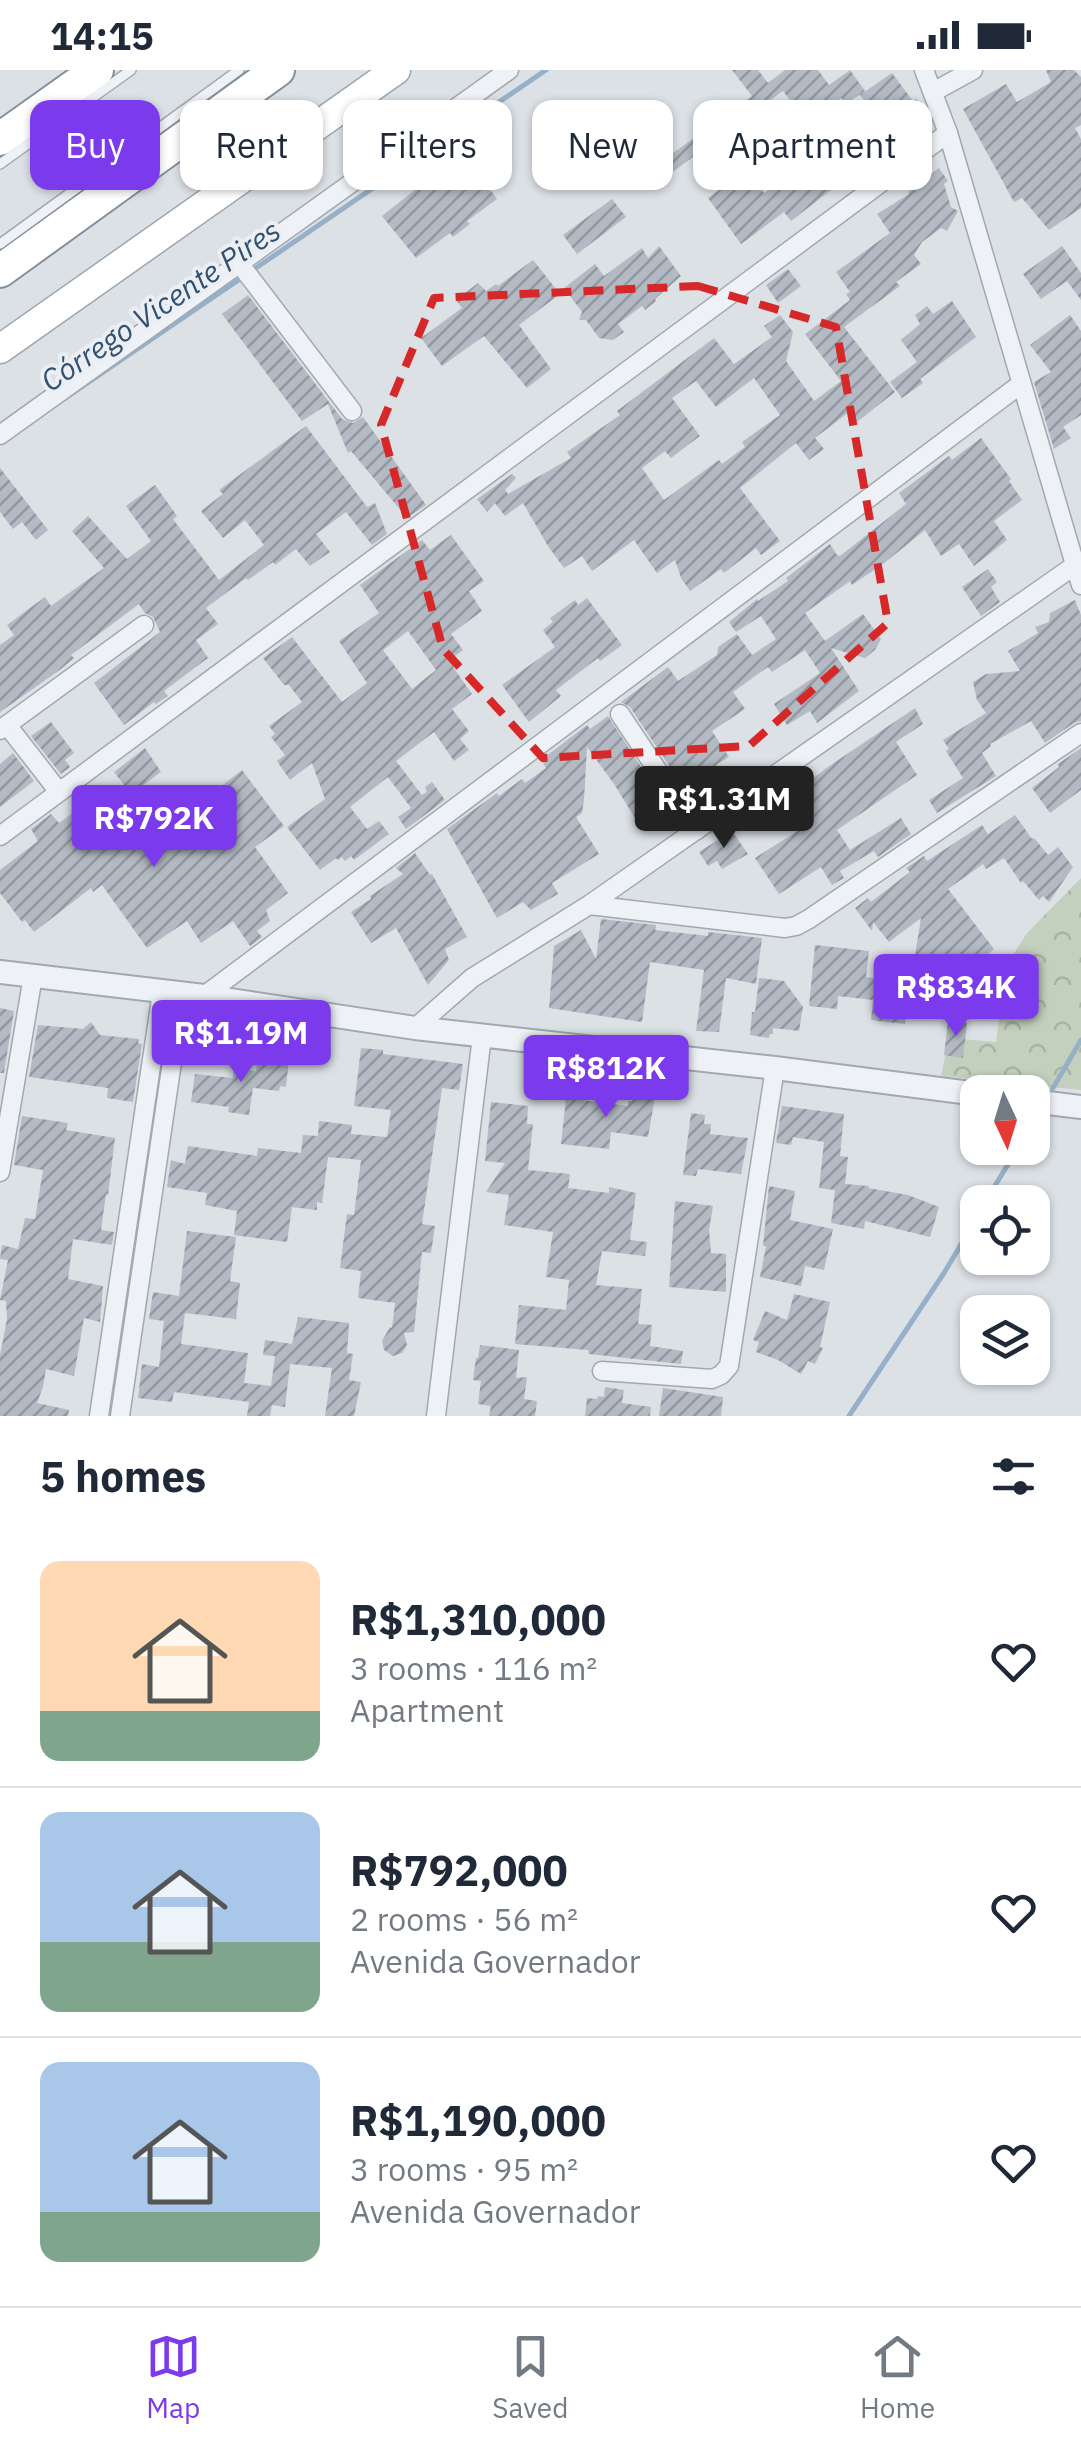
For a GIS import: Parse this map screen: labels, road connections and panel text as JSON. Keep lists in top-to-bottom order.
{
  "water": ["Córrego Vicente Pires"],
  "north": "bottom",
  "page": {
    "status": "14:15",
    "chip": [
      "Buy",
      "Rent",
      "Filters",
      "New",
      "Apartment"
    ],
    "price": [
      "R$1.31M",
      "R$792K",
      "R$834K",
      "R$1.19M",
      "R$812K"
    ],
    "heading": "5 homes",
    "list": [
      {
        "name": "R$1,310,000",
        "note": "3 rooms · 116 m² · Apartment"
      },
      {
        "name": "R$792,000",
        "note": "2 rooms · 56 m² · Avenida Governador"
      },
      {
        "name": "R$1,190,000",
        "note": "3 rooms · 95 m² · Avenida Governador"
      }
    ],
    "tabs": ["Map", "Saved", "Home"]
  }
}
